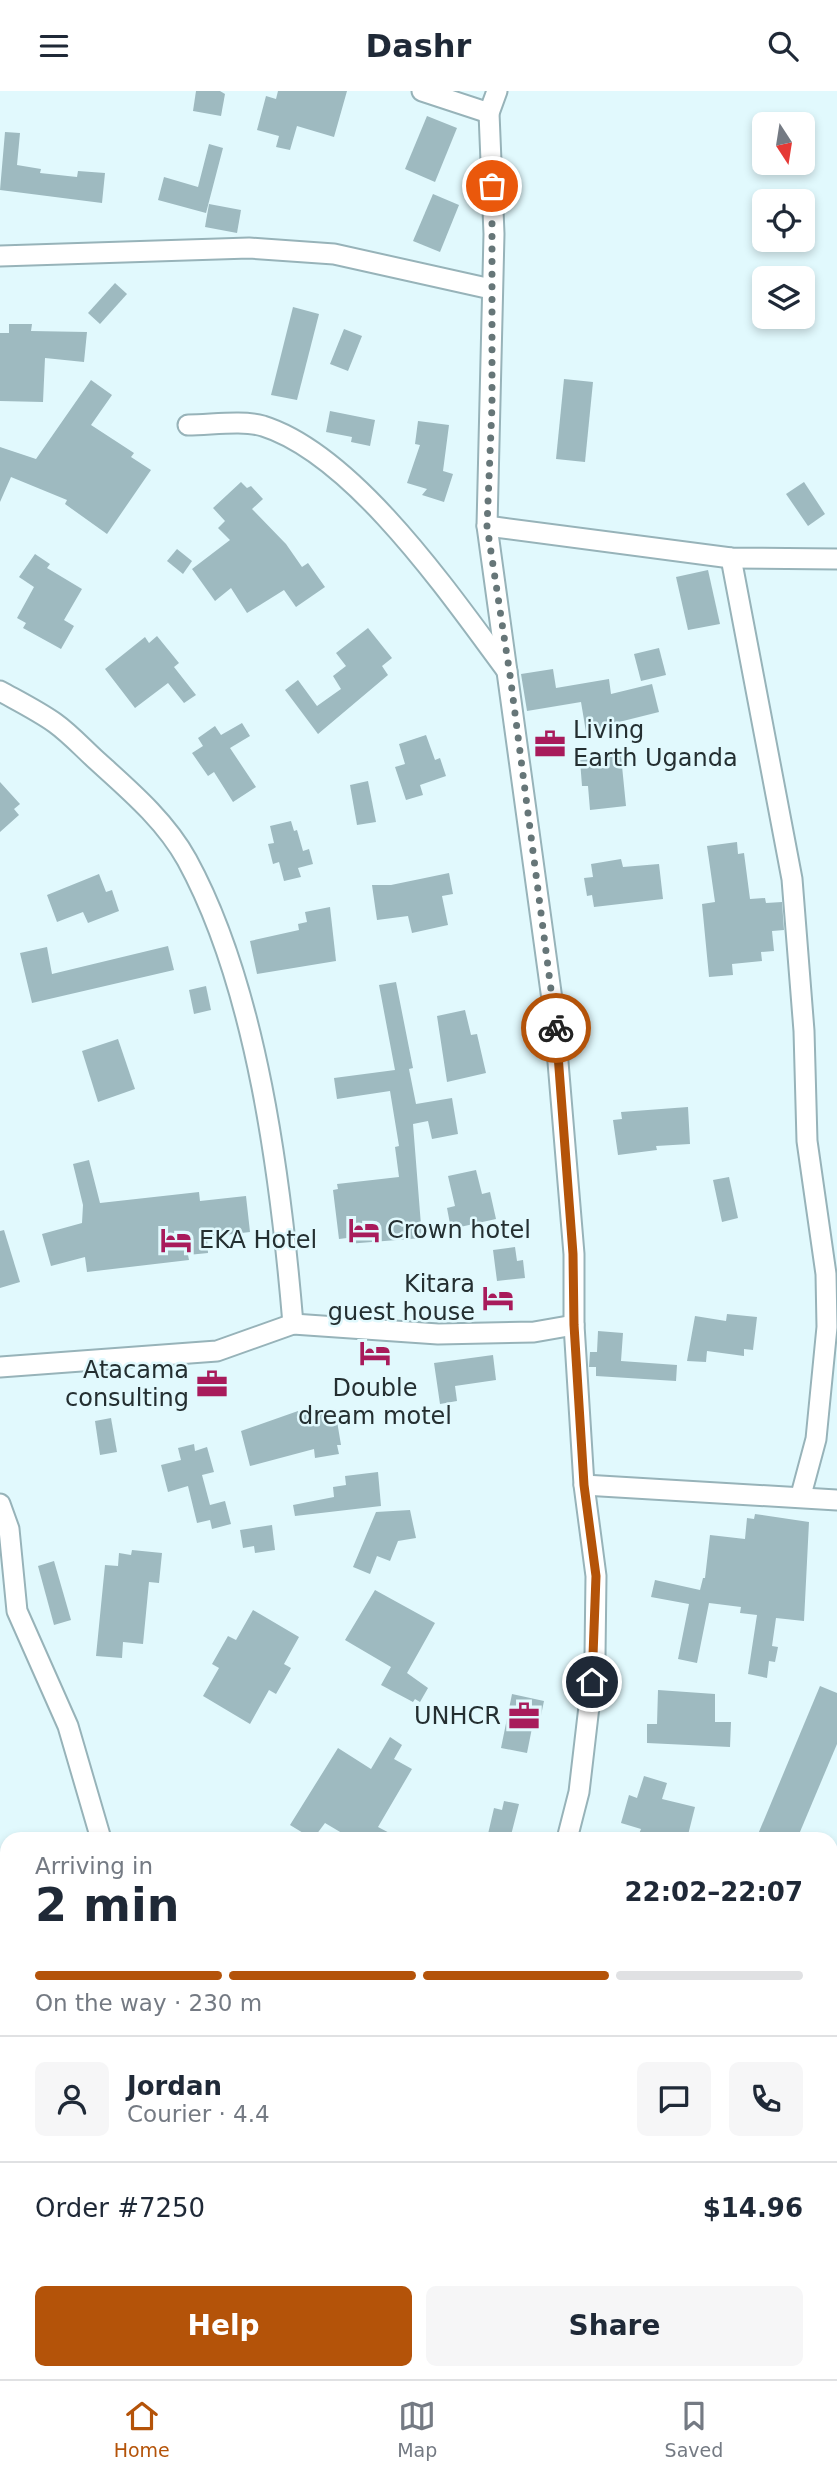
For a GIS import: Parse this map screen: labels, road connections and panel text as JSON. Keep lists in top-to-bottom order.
{
  "places": {
    "office": ["Living Earth Uganda", "Atacama consulting", "UNHCR"],
    "hotel": [
      "Crown hotel",
      "EKA Hotel",
      "Kitara guest house",
      "Double dream motel"
    ]
  },
  "north": "bottom",
  "page": {
    "header": "Dashr",
    "heading": ["2 min", "Arriving in", "22:02–22:07"],
    "panel": [
      "Jordan",
      "Courier · 4.4",
      "Order #7250",
      "$14.96"
    ],
    "bar": "On the way · 230 m",
    "buttons": ["Help", "Share"],
    "tabs": ["Home", "Map", "Saved"]
  }
}
